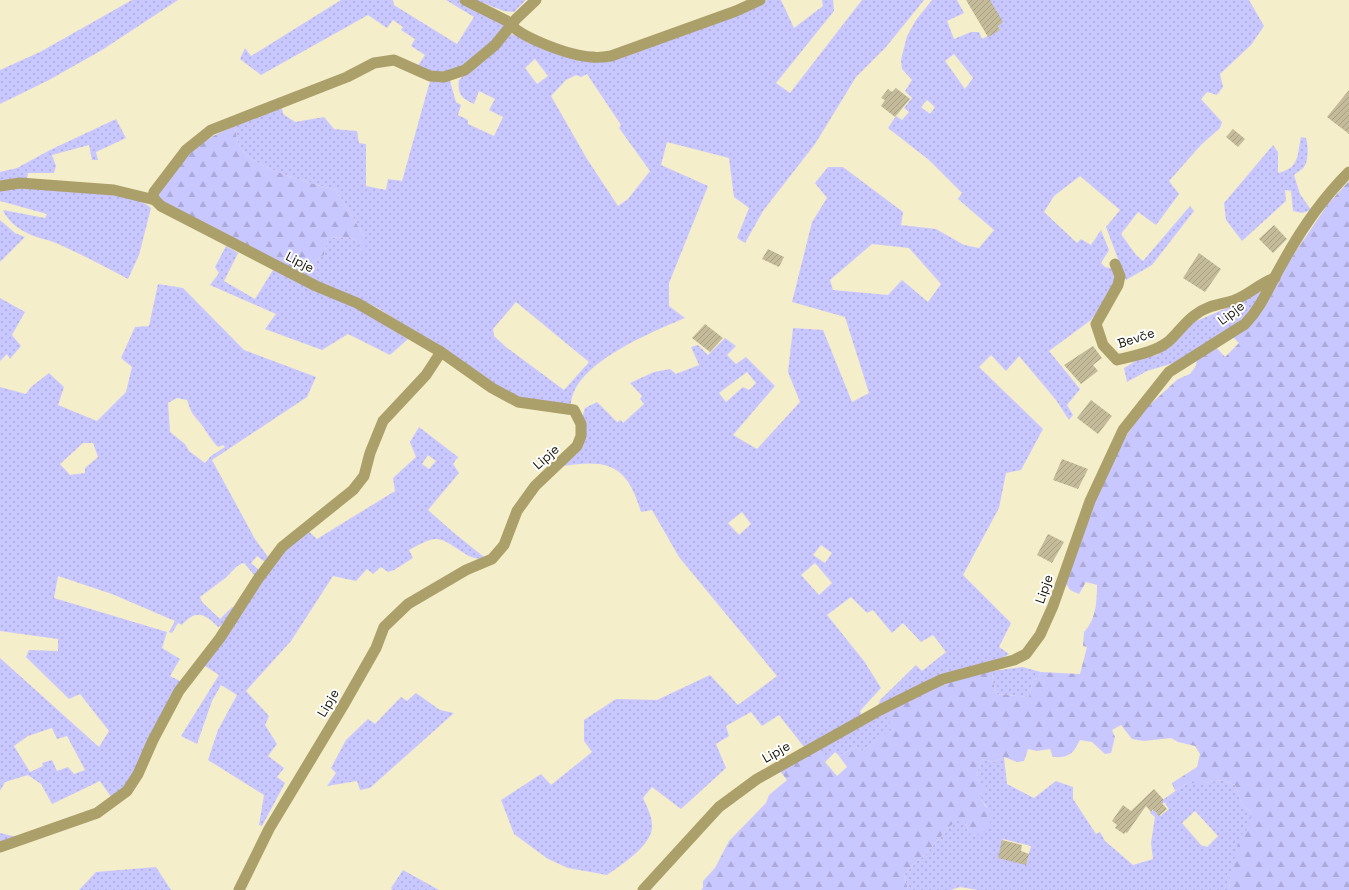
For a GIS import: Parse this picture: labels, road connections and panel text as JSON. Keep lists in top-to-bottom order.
{
  "streets": {
    "street": ["Lipje", "Bevče"]
  },
  "crossings": [
    ["Lipje", "Bevče"]
  ]
}
